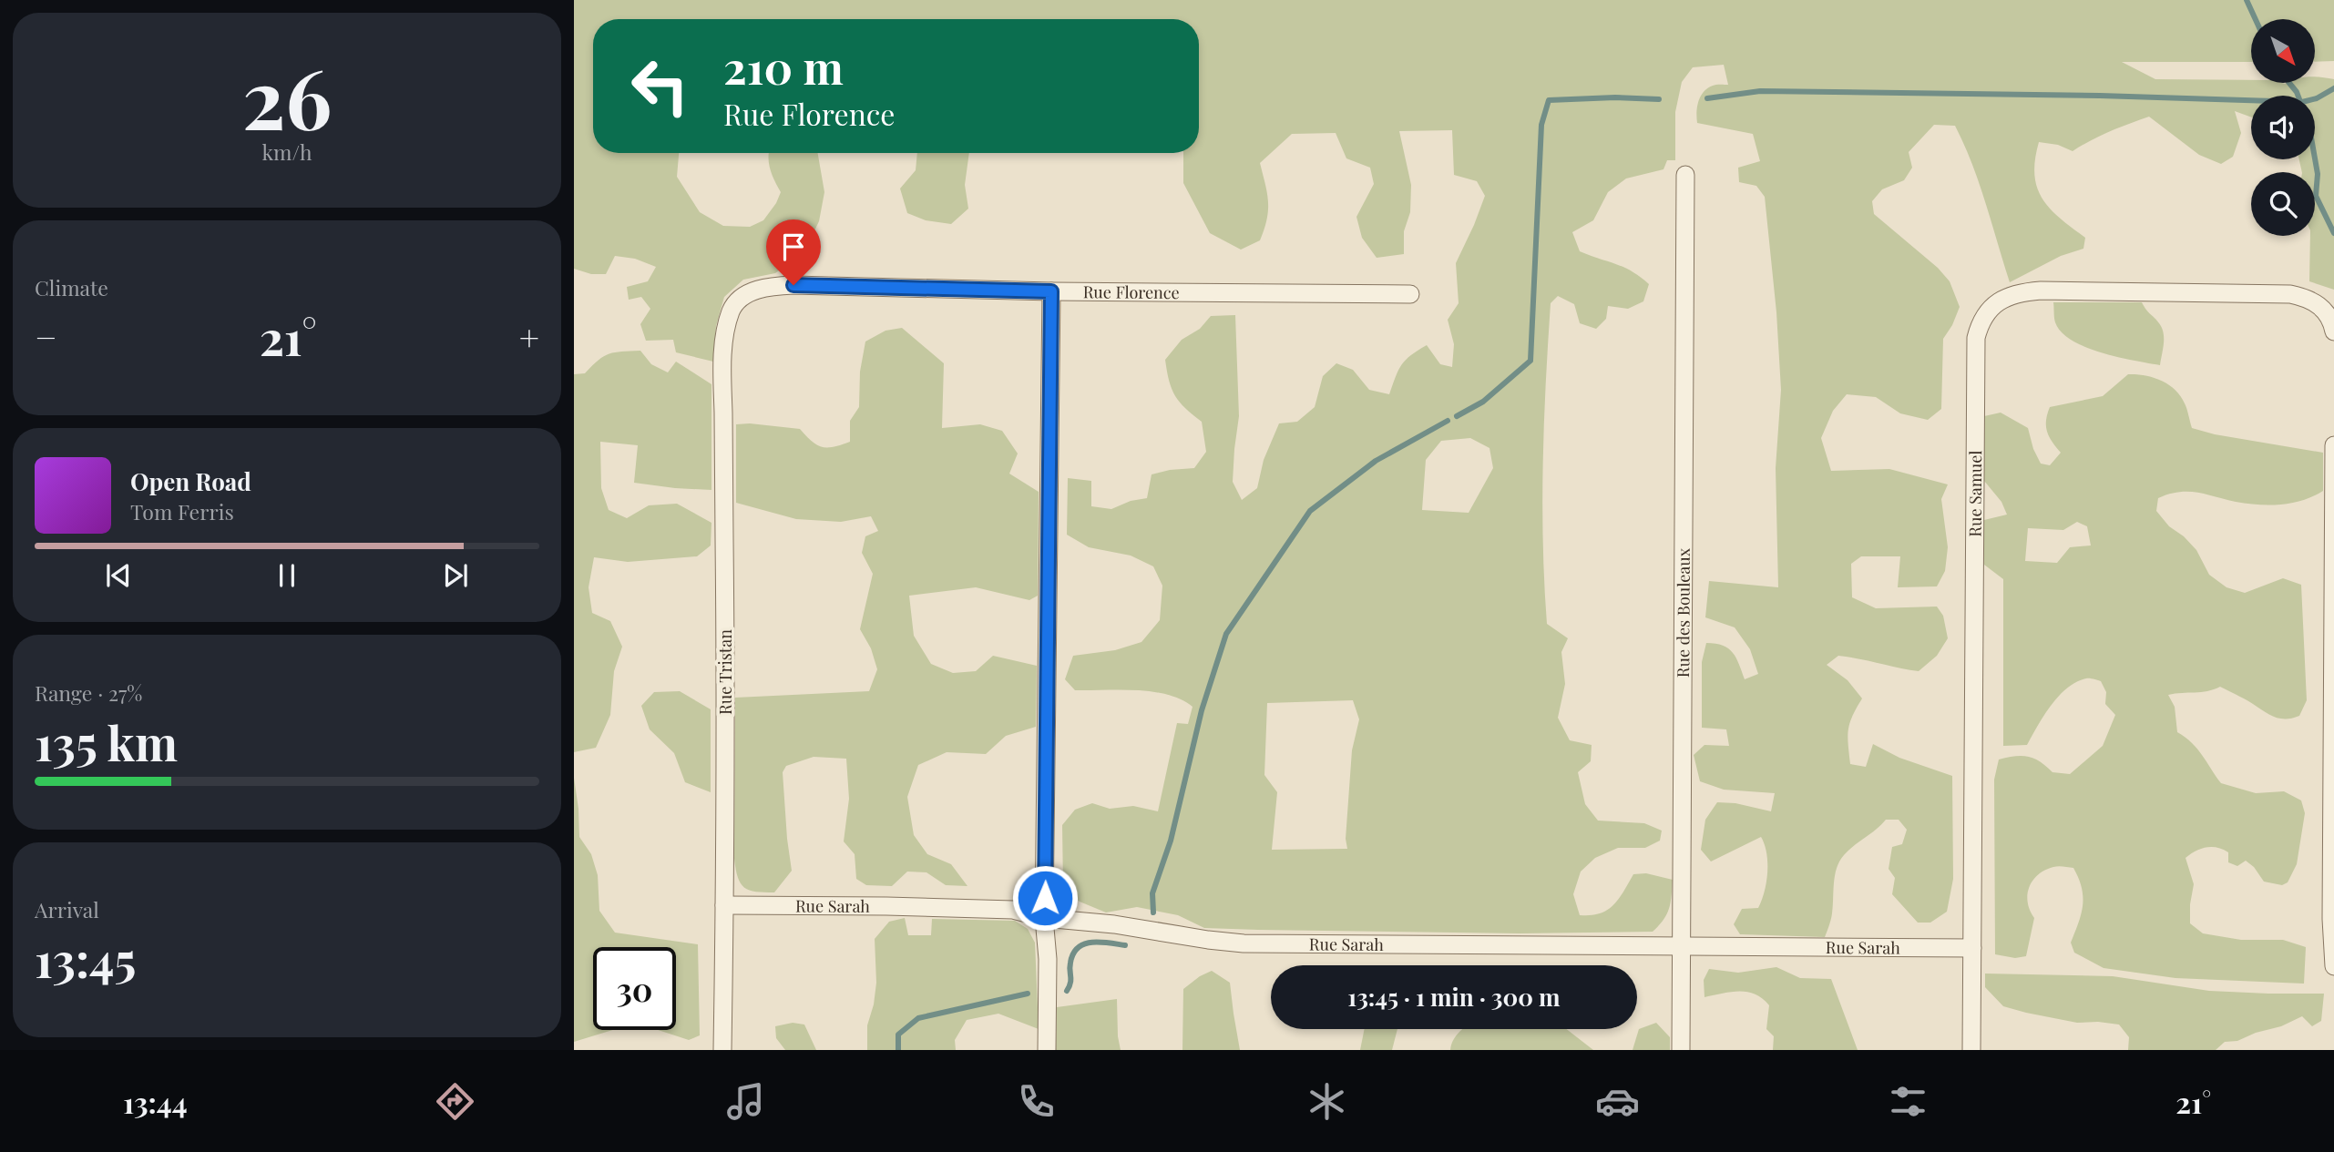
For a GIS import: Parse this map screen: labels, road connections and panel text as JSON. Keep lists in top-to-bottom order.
{
  "streets": {
    "street": [
      "Rue Florence",
      "Rue Samuel",
      "Rue des Bouleaux",
      "Rue Tristan",
      "Rue Sarah"
    ]
  },
  "crossings": [
    ["Rue Florence", "Rue Tristan"],
    ["Rue Samuel", "Rue Sarah"],
    ["Rue des Bouleaux", "Rue Sarah"],
    ["Rue Tristan", "Rue Sarah"]
  ],
  "north": "bottom right",
  "page": {
    "tile": [
      ["26", "km/h"],
      "Climate",
      ["Range · 27%", "135 km"],
      ["Arrival", "13:45"]
    ],
    "turn": ["210 m", "Rue Florence"],
    "heat": ["−", "21°", "+"],
    "song": ["Open Road", "Tom Ferris"],
    "limit": "30",
    "trip": "13:45 · 1 min · 300 m",
    "tabs": ["13:44", "21°"]
  }
}
